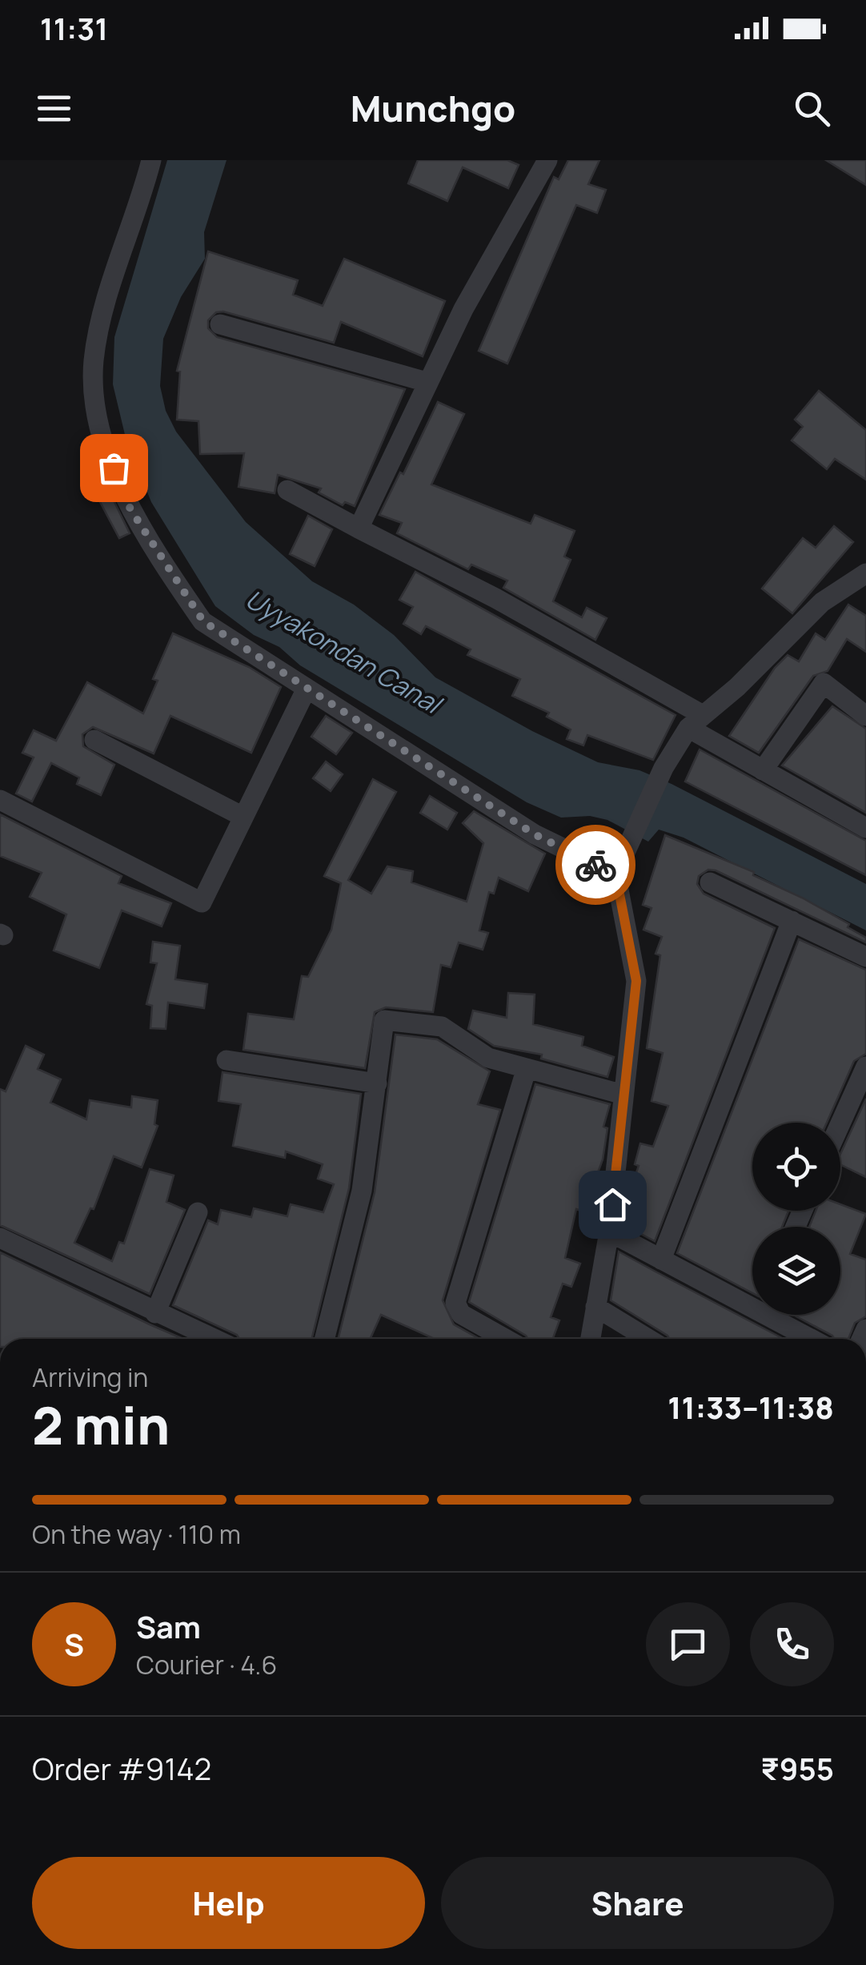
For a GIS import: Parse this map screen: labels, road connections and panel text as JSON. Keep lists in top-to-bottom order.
{
  "water": ["Uyyakondan Canal"],
  "page": {
    "status": "11:31",
    "header": "Munchgo",
    "heading": ["2 min", "Arriving in", "11:33–11:38"],
    "panel": [
      "Sam",
      "Courier · 4.6",
      "Order #9142",
      "₹955"
    ],
    "bar": "On the way · 110 m",
    "round": "S",
    "buttons": ["Help", "Share"]
  }
}
